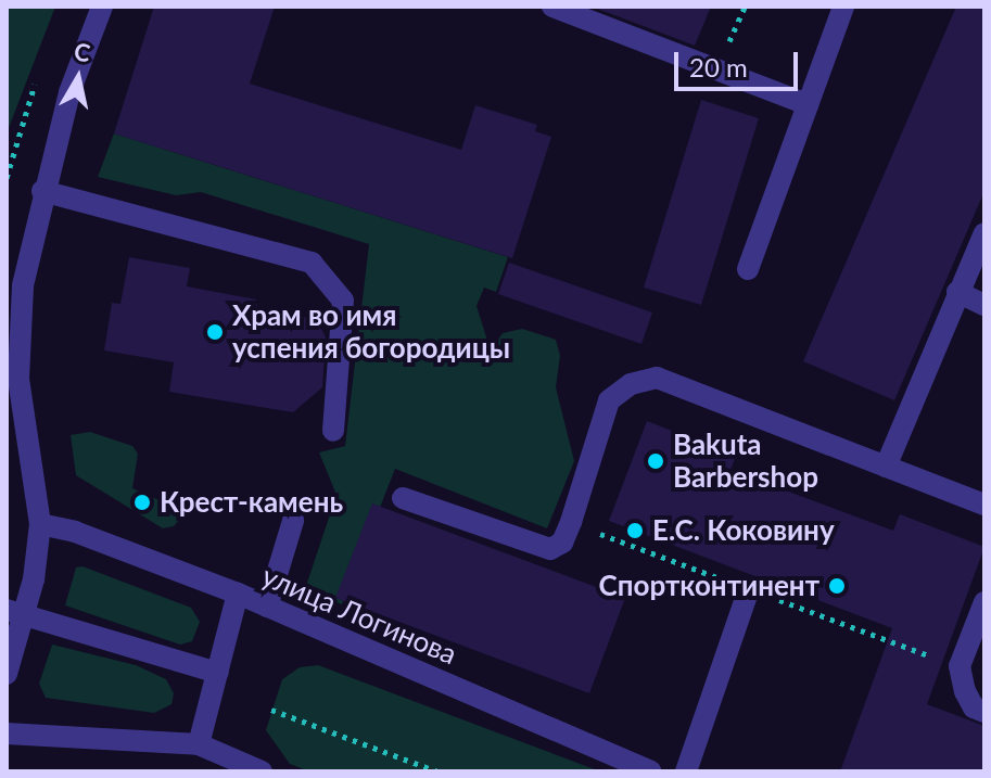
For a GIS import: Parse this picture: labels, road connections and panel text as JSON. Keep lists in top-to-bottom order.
{
  "streets": {
    "street": ["улица Логинова"]
  },
  "places": [
    "Храм во имя успения богородицы",
    "Bakuta Barbershop",
    "Крест-камень",
    "Е.С. Коковину",
    "Спортконтинент"
  ],
  "scale_bar": "20 m",
  "north": "top"
}
